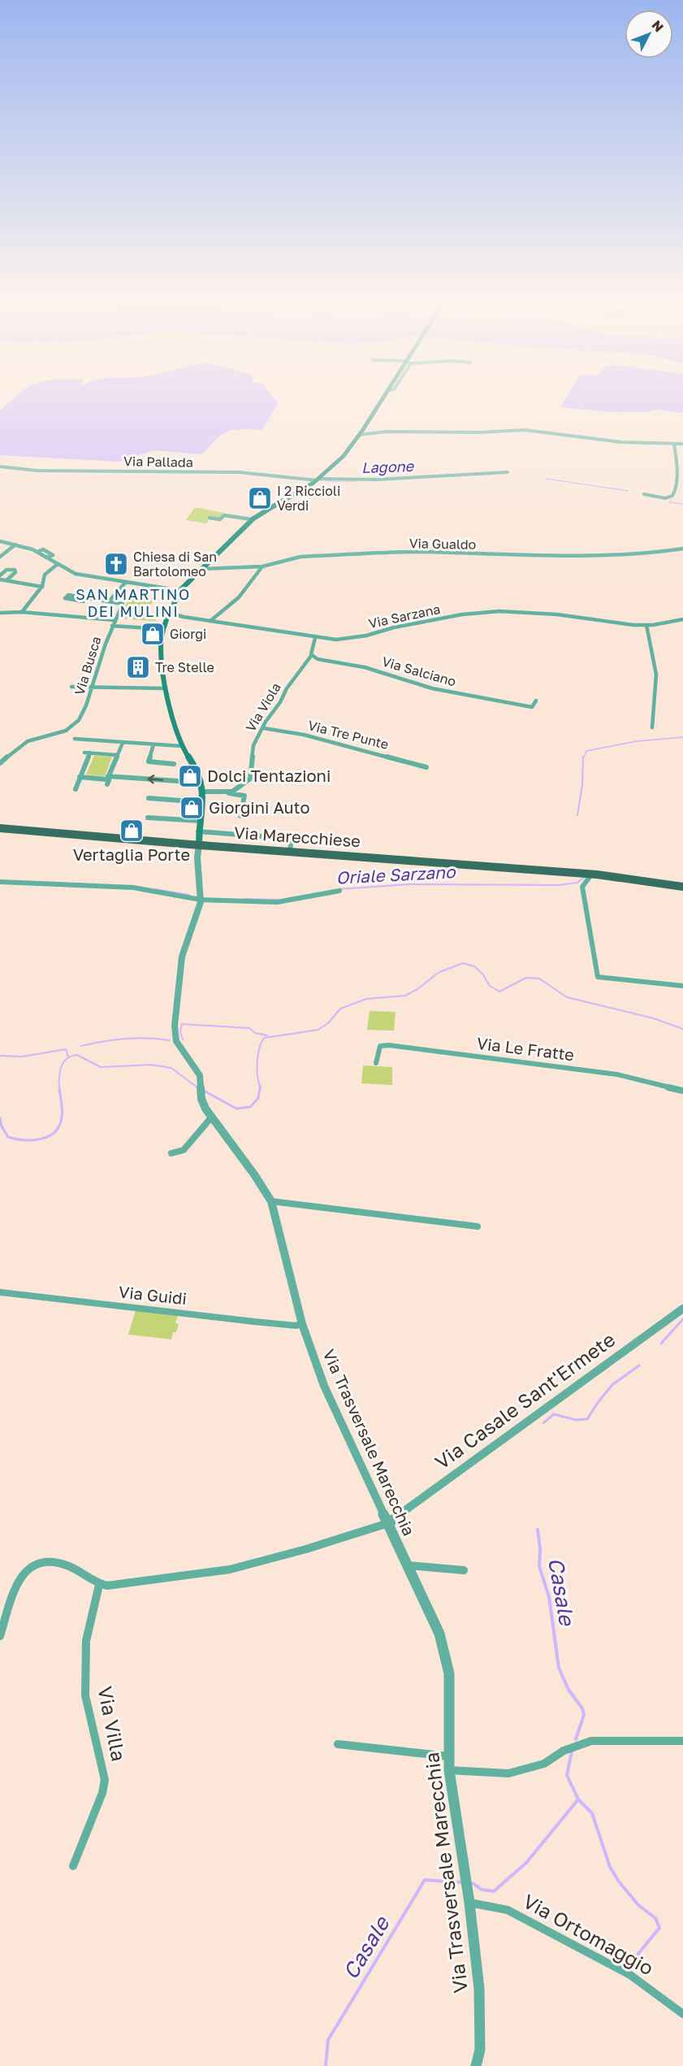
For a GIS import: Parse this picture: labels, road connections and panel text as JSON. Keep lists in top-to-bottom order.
{
  "streets": {
    "main road": ["Via Marecchiese", "Via Trasversale Marecchia"],
    "street": [
      "Via Pallada",
      "Via Gualdo",
      "Via Sarzana",
      "Via Busca",
      "Via Salciano",
      "Via Viola",
      "Via Tre Punte",
      "Via Le Fratte",
      "Via Guidi",
      "Via Casale Sant'Ermete",
      "Via Villa",
      "Via Ortomaggio"
    ]
  },
  "crossings": [
    ["Via Gualdo", "Via Trasversale Marecchia"],
    ["Via Sarzana", "Via Trasversale Marecchia"],
    ["Via Salciano", "Via Viola"],
    ["Via Viola", "Via Tre Punte"],
    ["Via Marecchiese", "Via Trasversale Marecchia"],
    ["Via Guidi", "Via Trasversale Marecchia"],
    ["Via Casale Sant'Ermete", "Via Trasversale Marecchia"],
    ["Via Trasversale Marecchia", "Via Ortomaggio"]
  ],
  "districts": ["SAN MARTINO DEI MULINI"],
  "water": ["Lagone", "Oriale Sarzano", "Casale"],
  "places": {
    "shop": [
      "I 2 Riccioli Verdi",
      "Giorgi",
      "Dolci Tentazioni",
      "Giorgini Auto",
      "Vertaglia Porte"
    ],
    "church": ["Chiesa di San Bartolomeo"],
    "building": ["Tre Stelle"]
  },
  "north": "top right"
}
